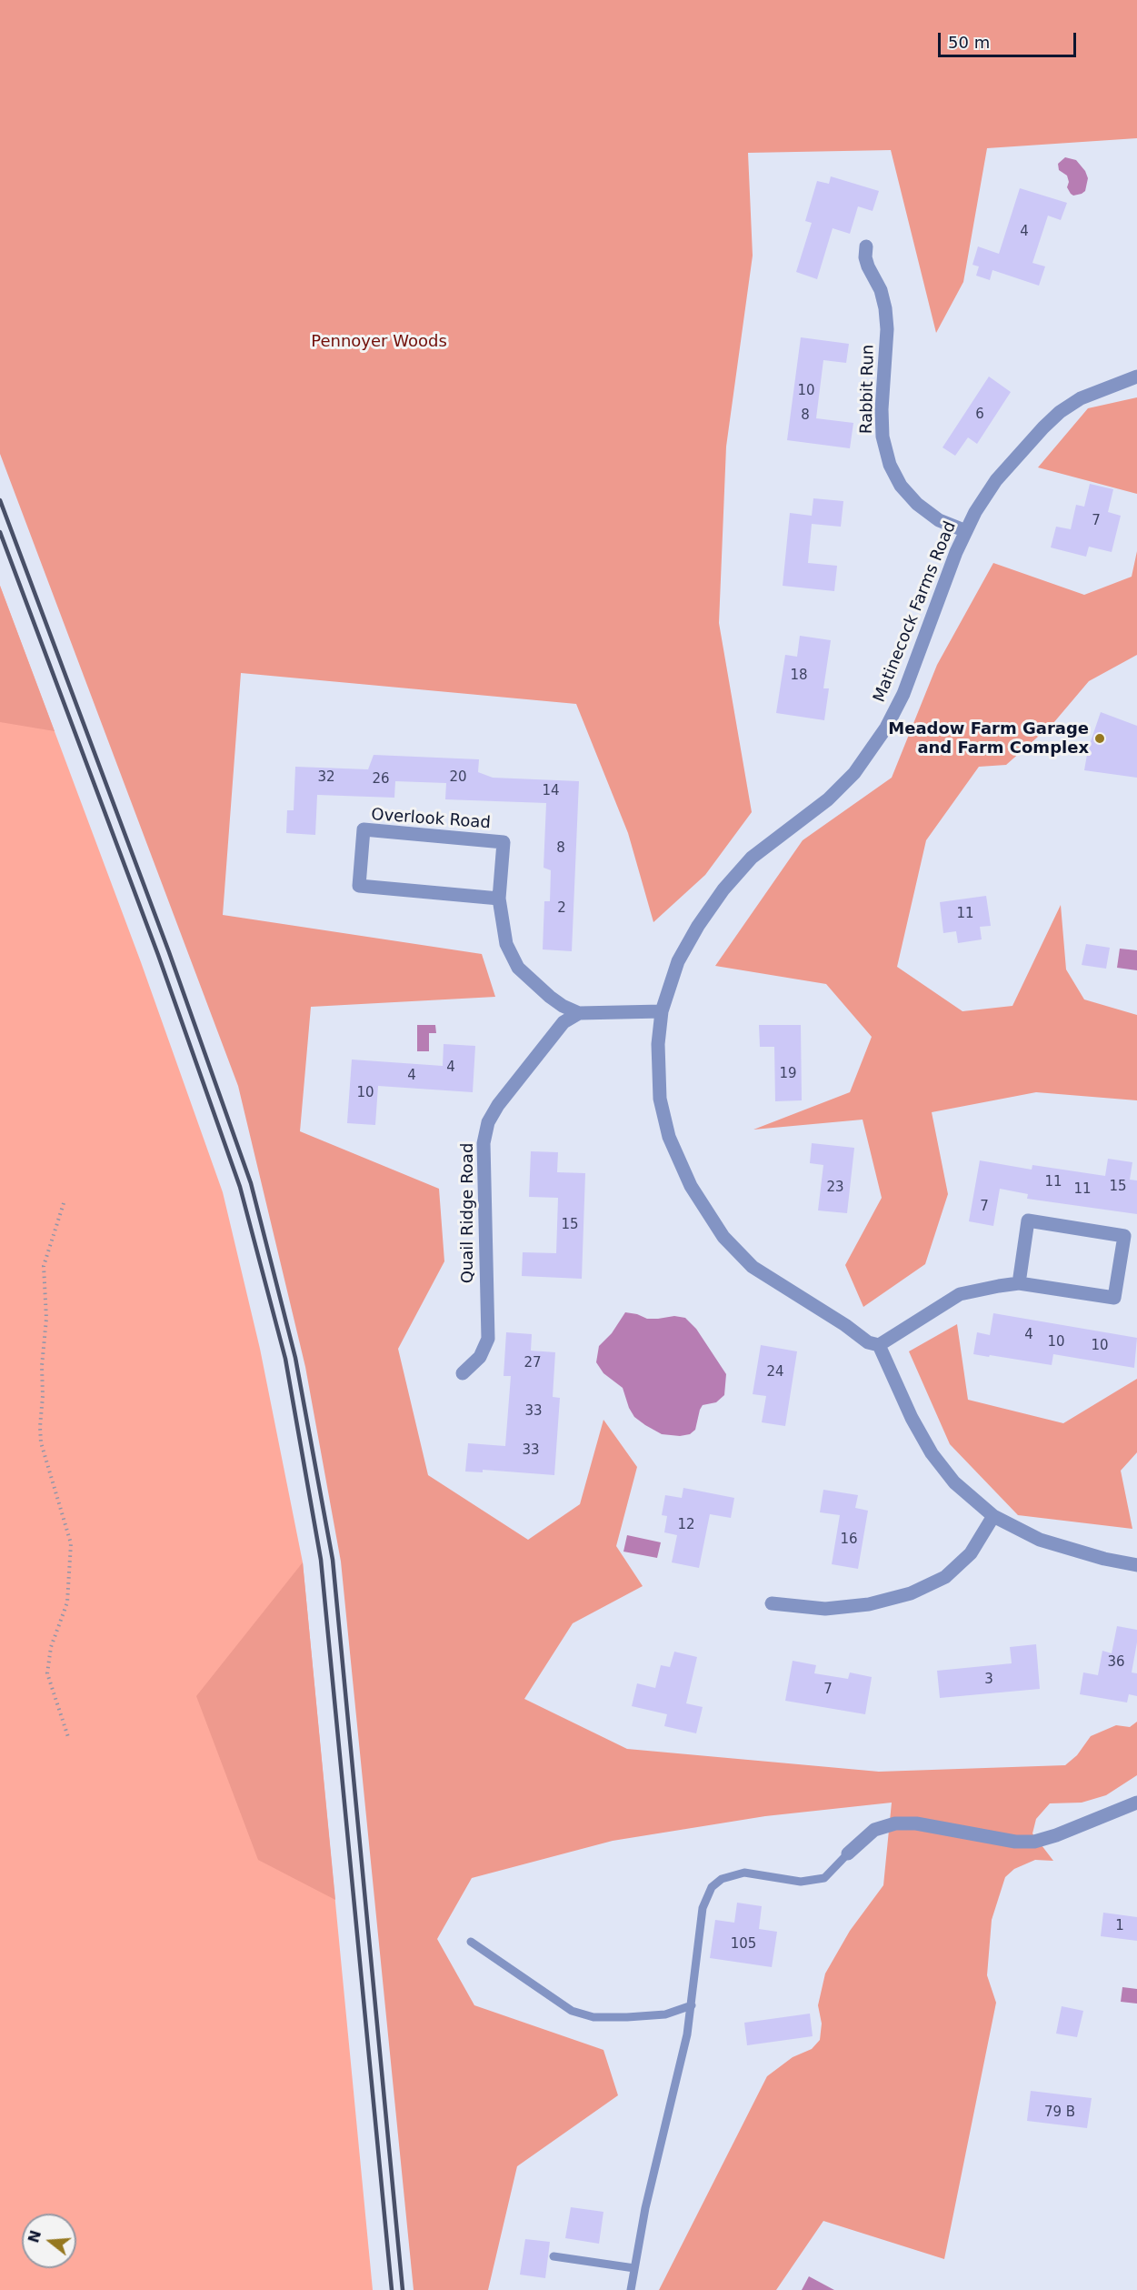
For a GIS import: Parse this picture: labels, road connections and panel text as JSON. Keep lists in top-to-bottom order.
{
  "streets": {
    "street": [
      "Rabbit Run",
      "Matinecock Farms Road",
      "Overlook Road",
      "Quail Ridge Road"
    ]
  },
  "crossings": [
    ["Rabbit Run", "Matinecock Farms Road"],
    ["Matinecock Farms Road", "Overlook Road"],
    ["Overlook Road", "Quail Ridge Road"]
  ],
  "parks": ["Pennoyer Woods"],
  "places": ["Meadow Farm Garage and Farm Complex"],
  "house_numbers": [
    "4",
    "10",
    "6",
    "8",
    "7",
    "18",
    "32",
    "20",
    "26",
    "14",
    "8",
    "2",
    "11",
    "4",
    "19",
    "4",
    "10",
    "11",
    "15",
    "23",
    "11",
    "7",
    "15",
    "4",
    "10",
    "10",
    "27",
    "24",
    "33",
    "33",
    "12",
    "16",
    "36",
    "3",
    "7",
    "1",
    "105",
    "79 B"
  ],
  "scale_bar": "50 m",
  "north": "left"
}
